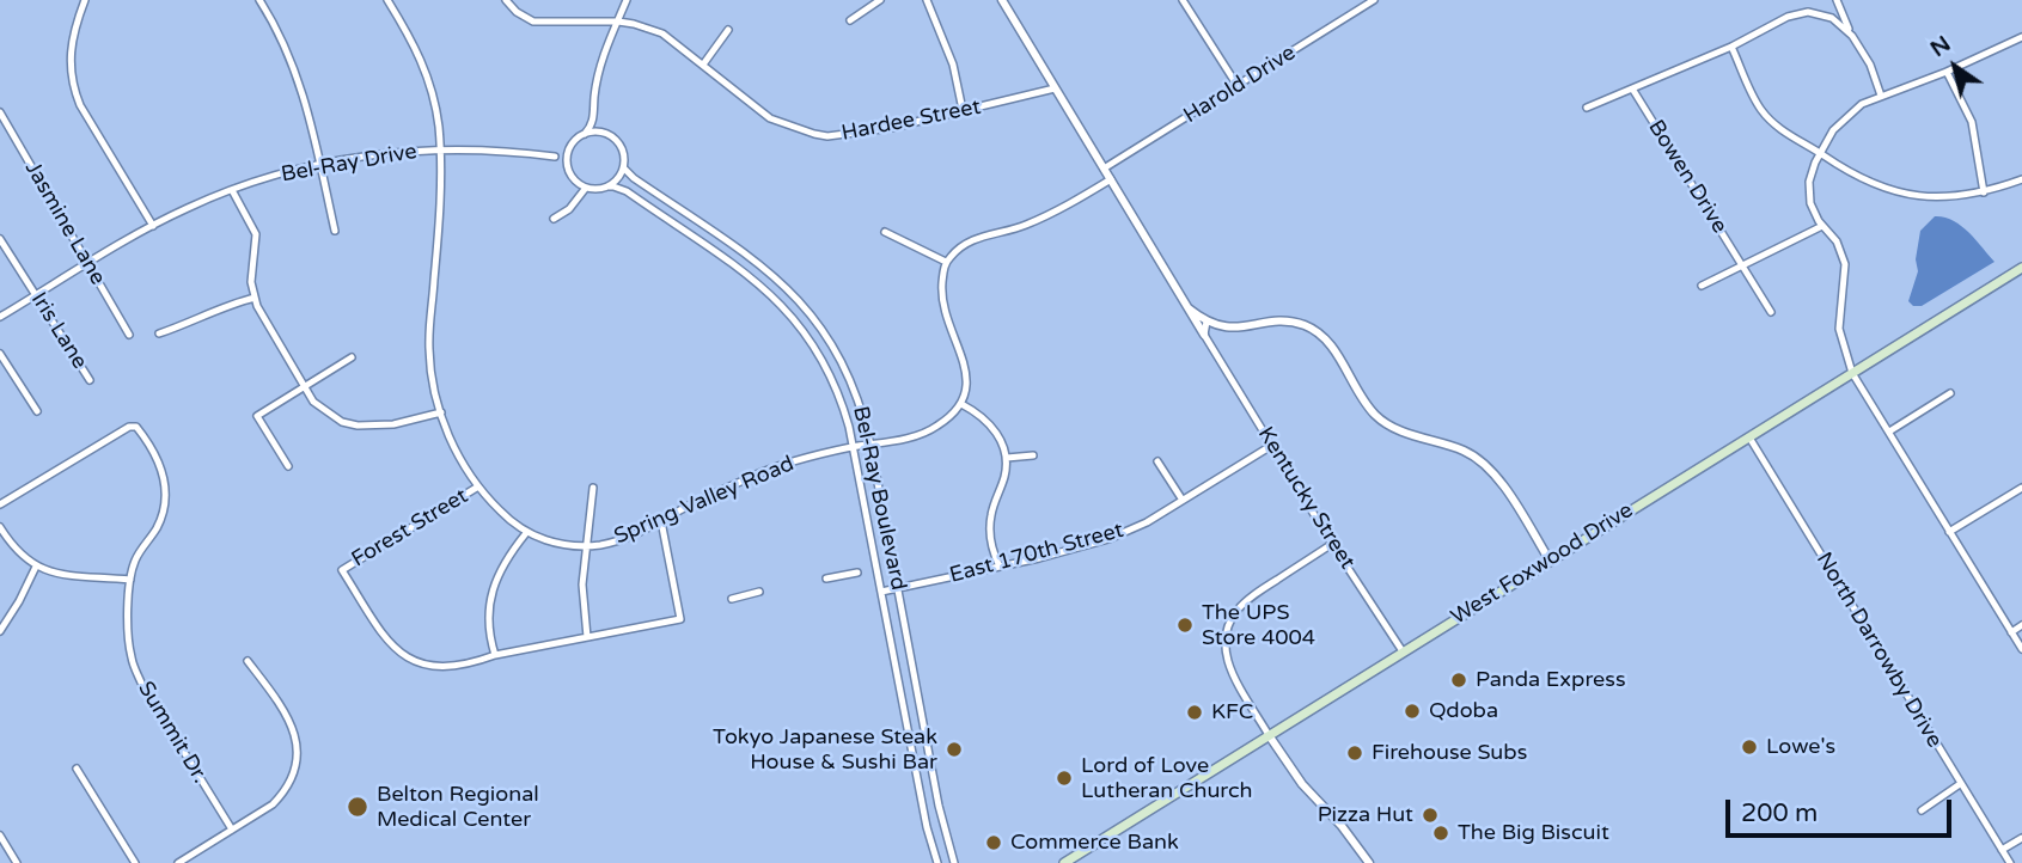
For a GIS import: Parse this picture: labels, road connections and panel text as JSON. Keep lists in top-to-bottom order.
{
  "streets": {
    "main road": ["West Foxwood Drive"],
    "street": [
      "Harold Drive",
      "Hardee Street",
      "Bel-Ray Drive",
      "Bowen Drive",
      "Jasmine Lane",
      "Iris Lane",
      "Bel-Ray Boulevard",
      "Kentucky Street",
      "Spring Valley Road",
      "Forest Street",
      "East 170th Street",
      "North Darrowby Drive",
      "Summit Dr."
    ]
  },
  "crossings": [
    ["Bel-Ray Drive", "Jasmine Lane"],
    ["Bel-Ray Drive", "Iris Lane"],
    ["Bel-Ray Drive", "Spring Valley Road"],
    ["Bel-Ray Boulevard", "Spring Valley Road"],
    ["Bel-Ray Boulevard", "East 170th Street"],
    ["Kentucky Street", "East 170th Street"],
    ["Kentucky Street", "West Foxwood Drive"],
    ["Spring Valley Road", "Forest Street"],
    ["West Foxwood Drive", "North Darrowby Drive"]
  ],
  "places": [
    "The UPS Store 4004",
    "Panda Express",
    "Qdoba",
    "KFC",
    "Lowe's",
    "Tokyo Japanese Steak House & Sushi Bar",
    "Firehouse Subs",
    "Lord of Love Lutheran Church",
    "Belton Regional Medical Center",
    "Pizza Hut",
    "The Big Biscuit",
    "Commerce Bank"
  ],
  "scale_bar": "200 m",
  "north": "top left"
}
